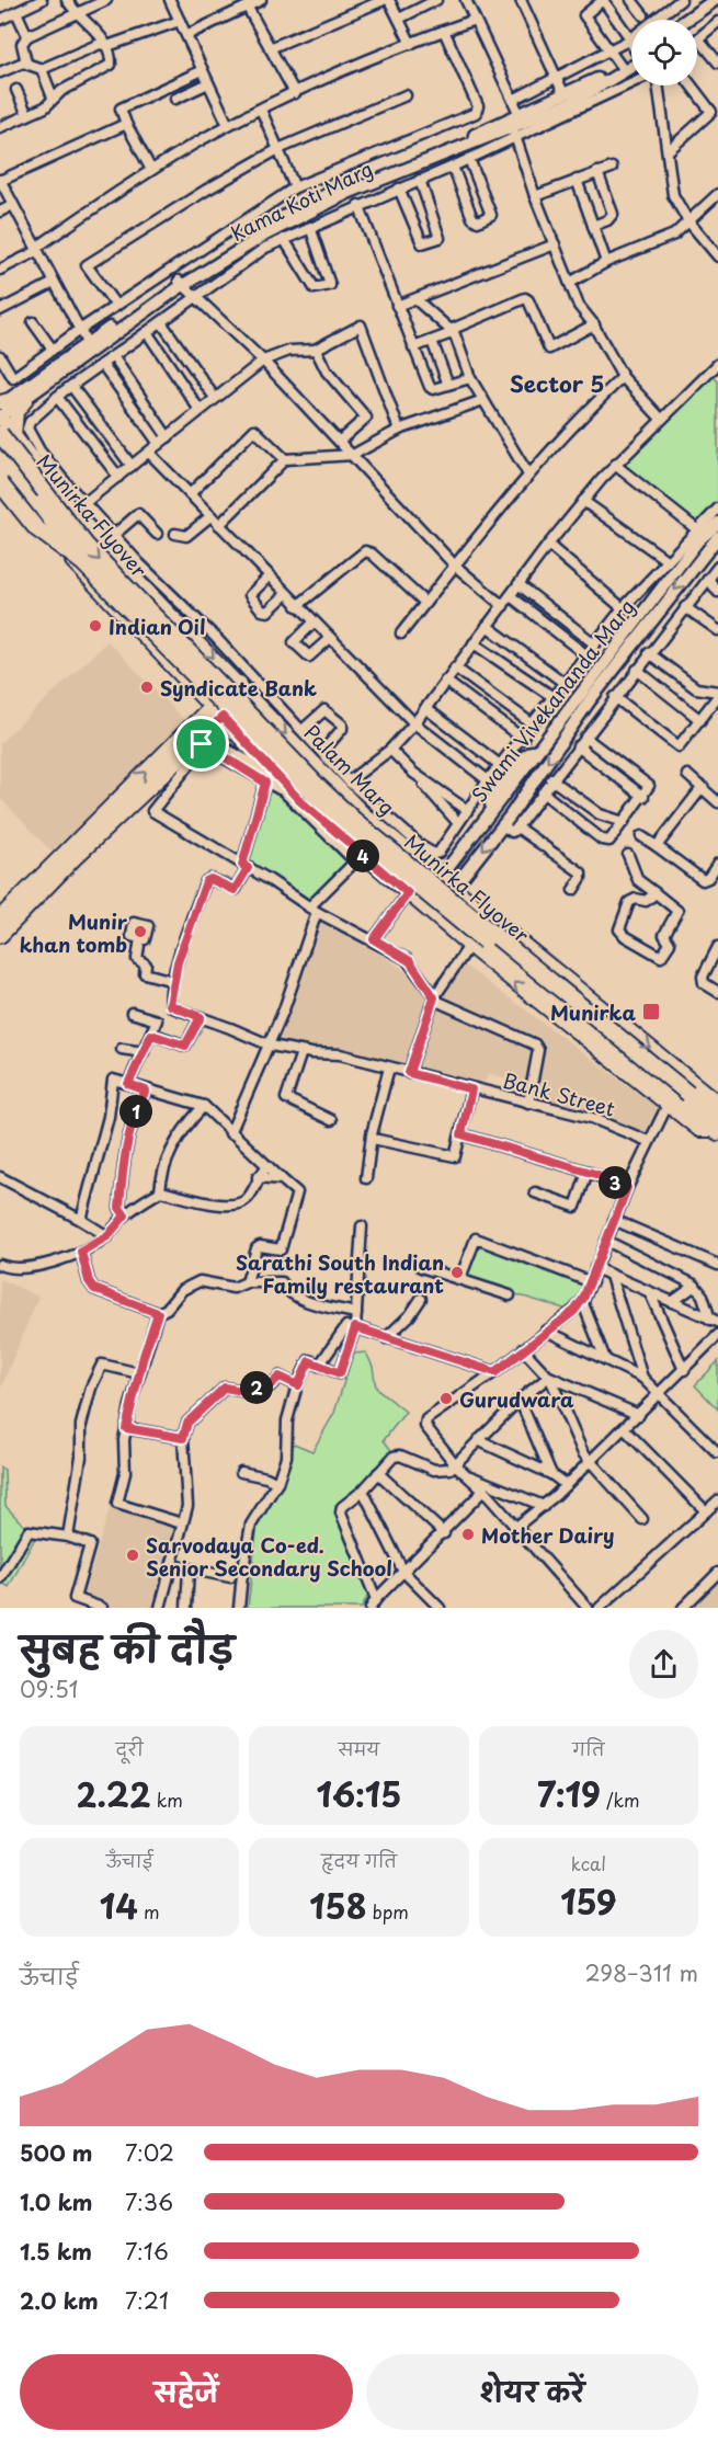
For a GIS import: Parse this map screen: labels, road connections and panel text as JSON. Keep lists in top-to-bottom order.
{
  "streets": {
    "main road": ["Munirka Flyover", "Palam Marg"],
    "street": ["Kama Koti Marg", "Swami Vivekananda Marg", "Bank Street"]
  },
  "crossings": [
    ["Kama Koti Marg", "Palam Marg"],
    ["Munirka Flyover", "Palam Marg"],
    ["Swami Vivekananda Marg", "Palam Marg"]
  ],
  "districts": ["Sector 5"],
  "places": {
    "other": [
      "Indian Oil",
      "Syndicate Bank",
      "Munir khan tomb",
      "Sarathi South Indian Family restaurant",
      "Gurudwara",
      "Mother Dairy",
      "Sarvodaya Co-ed. Senior Secondary School"
    ],
    "transit": ["Munirka"]
  },
  "page": {
    "pins": [
      "4",
      "1",
      "3",
      "2"
    ],
    "heading": ["सुबह की दौड़", "09:51"],
    "stats": [
      ["दूरी", "2.22 km"],
      ["समय", "16:15"],
      ["गति", "7:19 /km"],
      ["ऊँचाई", "14 m"],
      ["हृदय गति", "158 bpm"],
      ["kcal", "159"]
    ],
    "chart": ["ऊँचाई", "298–311 m"],
    "list": [
      {
        "name": "500 m",
        "note": "7:02"
      },
      {
        "name": "1.0 km",
        "note": "7:36"
      },
      {
        "name": "1.5 km",
        "note": "7:16"
      },
      {
        "name": "2.0 km",
        "note": "7:21"
      }
    ],
    "buttons": ["सहेजें", "शेयर करें"]
  }
}
